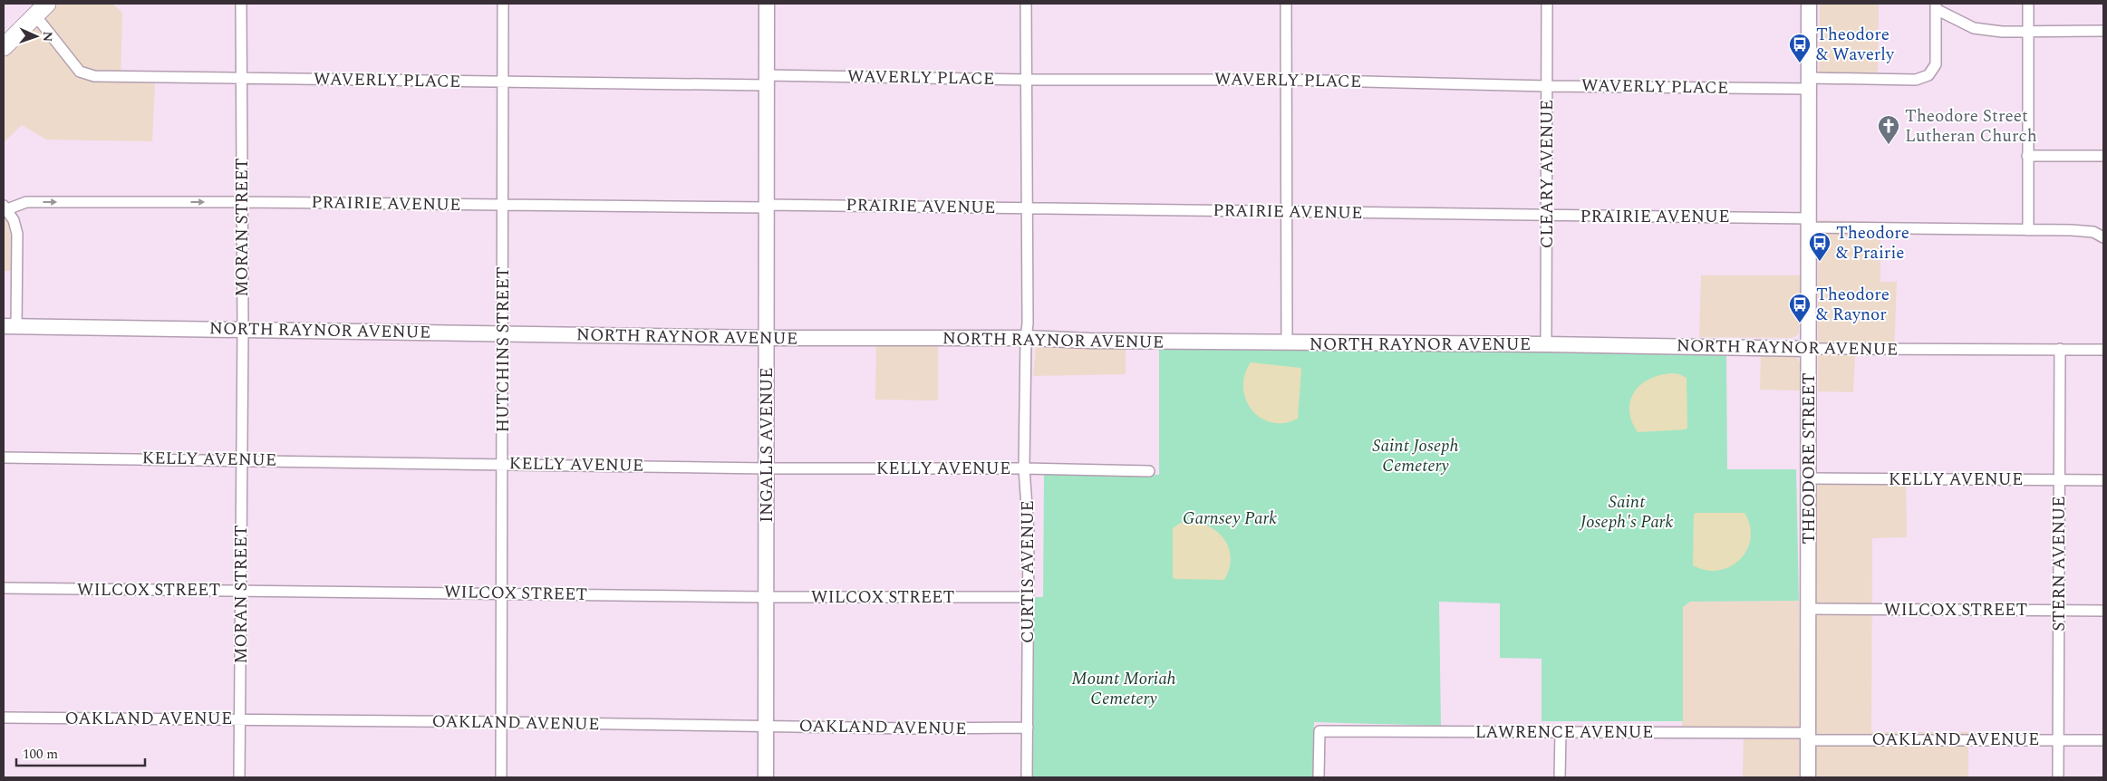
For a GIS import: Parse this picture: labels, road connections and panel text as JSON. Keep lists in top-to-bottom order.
{
  "streets": {
    "main road": ["NORTH RAYNOR AVENUE", "INGALLS AVENUE", "THEODORE STREET"],
    "street": [
      "WAVERLY PLACE",
      "CLEARY AVENUE",
      "PRAIRIE AVENUE",
      "MORAN STREET",
      "HUTCHINS STREET",
      "KELLY AVENUE",
      "STERN AVENUE",
      "CURTIS AVENUE",
      "WILCOX STREET",
      "OAKLAND AVENUE",
      "LAWRENCE AVENUE"
    ]
  },
  "crossings": [
    ["WAVERLY PLACE", "CLEARY AVENUE"],
    ["WAVERLY PLACE", "MORAN STREET"],
    ["WAVERLY PLACE", "HUTCHINS STREET"],
    ["WAVERLY PLACE", "INGALLS AVENUE"],
    ["WAVERLY PLACE", "THEODORE STREET"],
    ["WAVERLY PLACE", "CURTIS AVENUE"],
    ["CLEARY AVENUE", "PRAIRIE AVENUE"],
    ["CLEARY AVENUE", "NORTH RAYNOR AVENUE"],
    ["PRAIRIE AVENUE", "MORAN STREET"],
    ["PRAIRIE AVENUE", "HUTCHINS STREET"],
    ["PRAIRIE AVENUE", "INGALLS AVENUE"],
    ["PRAIRIE AVENUE", "THEODORE STREET"],
    ["PRAIRIE AVENUE", "CURTIS AVENUE"],
    ["MORAN STREET", "NORTH RAYNOR AVENUE"],
    ["MORAN STREET", "KELLY AVENUE"],
    ["MORAN STREET", "WILCOX STREET"],
    ["MORAN STREET", "OAKLAND AVENUE"],
    ["NORTH RAYNOR AVENUE", "HUTCHINS STREET"],
    ["NORTH RAYNOR AVENUE", "INGALLS AVENUE"],
    ["NORTH RAYNOR AVENUE", "THEODORE STREET"],
    ["NORTH RAYNOR AVENUE", "STERN AVENUE"],
    ["NORTH RAYNOR AVENUE", "CURTIS AVENUE"],
    ["HUTCHINS STREET", "KELLY AVENUE"],
    ["HUTCHINS STREET", "WILCOX STREET"],
    ["HUTCHINS STREET", "OAKLAND AVENUE"],
    ["INGALLS AVENUE", "KELLY AVENUE"],
    ["INGALLS AVENUE", "WILCOX STREET"],
    ["INGALLS AVENUE", "OAKLAND AVENUE"],
    ["THEODORE STREET", "KELLY AVENUE"],
    ["THEODORE STREET", "WILCOX STREET"],
    ["THEODORE STREET", "OAKLAND AVENUE"],
    ["THEODORE STREET", "LAWRENCE AVENUE"],
    ["KELLY AVENUE", "STERN AVENUE"],
    ["KELLY AVENUE", "CURTIS AVENUE"],
    ["STERN AVENUE", "WILCOX STREET"],
    ["STERN AVENUE", "OAKLAND AVENUE"],
    ["CURTIS AVENUE", "WILCOX STREET"],
    ["CURTIS AVENUE", "OAKLAND AVENUE"],
    ["OAKLAND AVENUE", "LAWRENCE AVENUE"]
  ],
  "parks": [
    "Saint Joseph Cemetery",
    "Saint Joseph's Park",
    "Garnsey Park",
    "Mount Moriah Cemetery"
  ],
  "places": {
    "bus stop": ["Theodore & Waverly", "Theodore & Prairie", "Theodore & Raynor"],
    "church": ["Theodore Street Lutheran Church"]
  },
  "scale_bar": "100 m",
  "north": "right"
}
